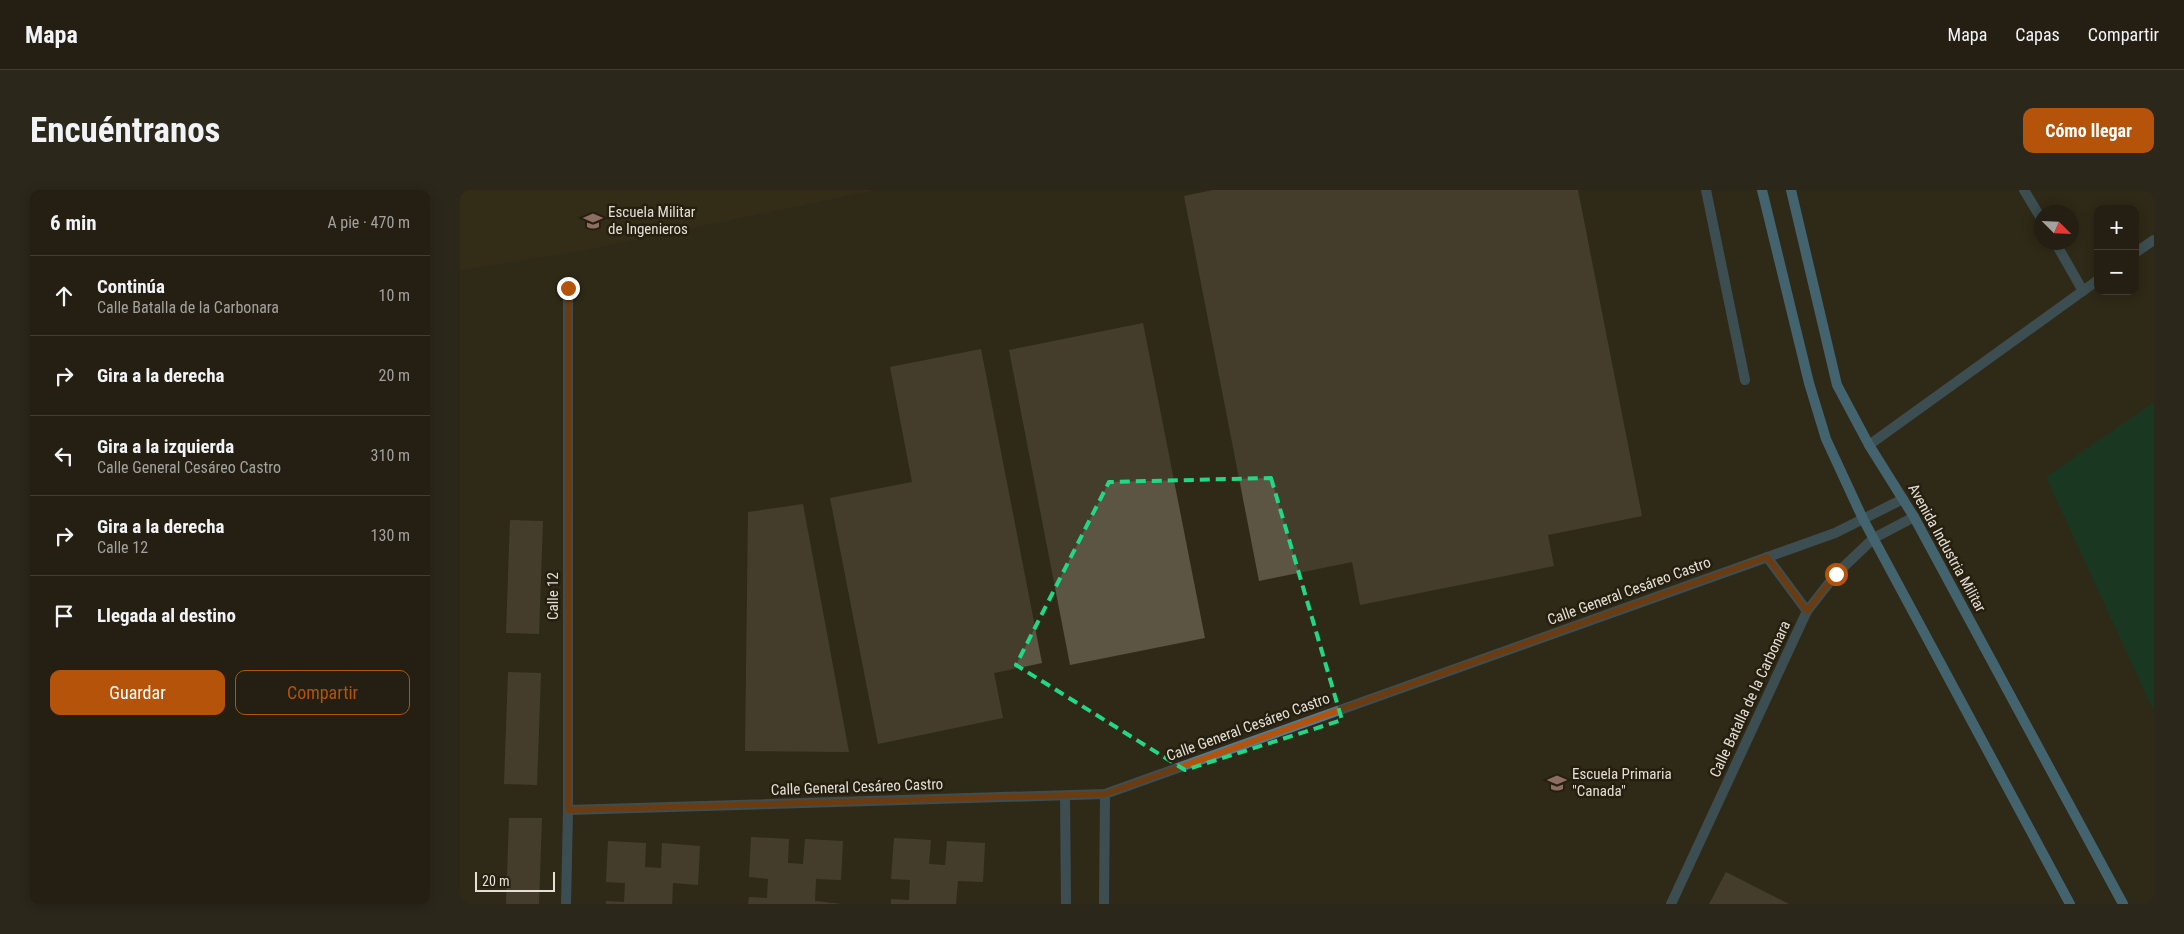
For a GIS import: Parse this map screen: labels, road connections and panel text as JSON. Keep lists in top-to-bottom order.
{
  "streets": {
    "main road": ["Avenida Industria Militar"],
    "street": ["Calle General Cesáreo Castro", "Calle 12", "Calle Batalla de la Carbonara"]
  },
  "crossings": [
    ["Avenida Industria Militar", "Calle General Cesáreo Castro"],
    ["Avenida Industria Militar", "Calle Batalla de la Carbonara"],
    ["Calle General Cesáreo Castro", "Calle 12"]
  ],
  "places": {
    "school or university": ["Escuela Militar de Ingenieros", "Escuela Primaria \"Canada\""]
  },
  "scale_bar": "20 m",
  "north": "bottom right",
  "page": {
    "header": "Mapa",
    "nav": ["Mapa", "Capas", "Compartir"],
    "buttons": [
      "Cómo llegar",
      ["Guardar", "Compartir"]
    ],
    "title": "Encuéntranos",
    "heading": ["6 min", "A pie · 470 m"],
    "map_buttons": ["+", "−"],
    "list": [
      ["Continúa", "Calle Batalla de la Carbonara", "10 m"],
      ["Gira a la derecha", "20 m"],
      ["Gira a la izquierda", "Calle General Cesáreo Castro", "310 m"],
      ["Gira a la derecha", "Calle 12", "130 m"],
      "Llegada al destino"
    ],
    "scale": "20 m"
  }
}
